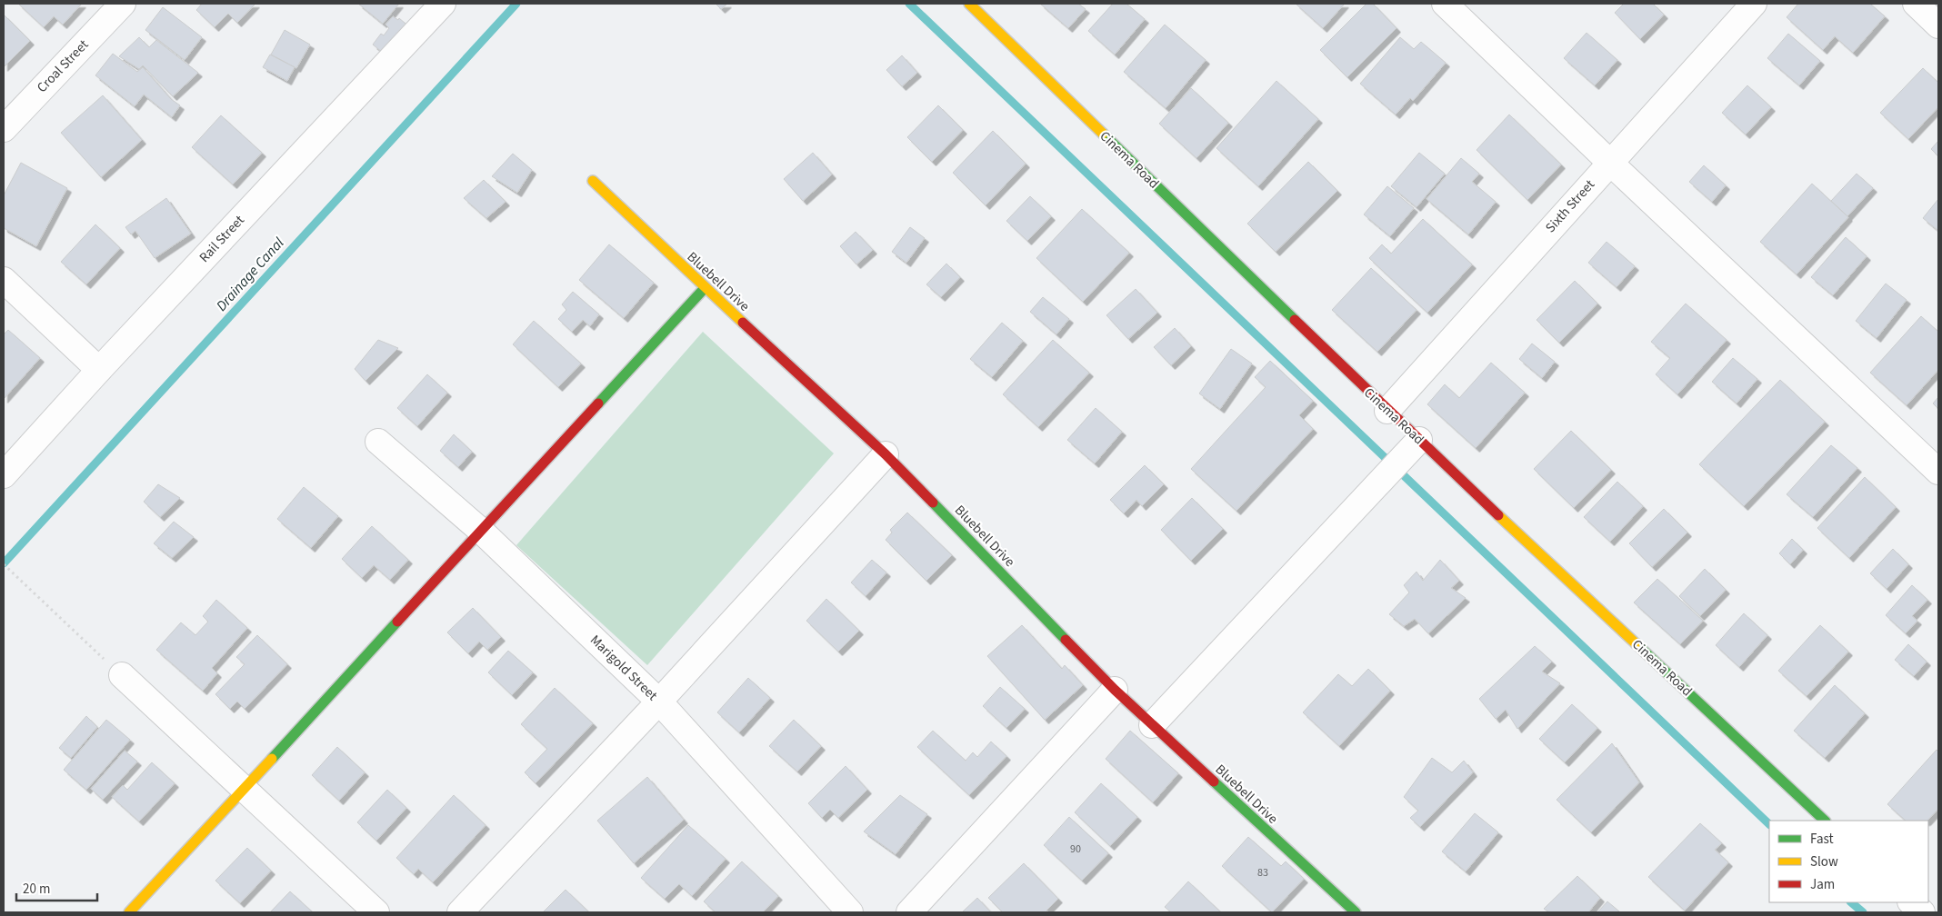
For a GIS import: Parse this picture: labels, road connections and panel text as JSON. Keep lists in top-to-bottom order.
{
  "streets": {
    "street": [
      "Croal Street",
      "Cinema Road",
      "Sixth Street",
      "Rail Street",
      "Bluebell Drive",
      "Marigold Street"
    ]
  },
  "crossings": [
    ["Cinema Road", "Sixth Street"]
  ],
  "water": ["Drainage Canal"],
  "house_numbers": ["90", "83"],
  "legend": ["Fast", "Slow", "Jam"],
  "scale_bar": "20 m"
}
